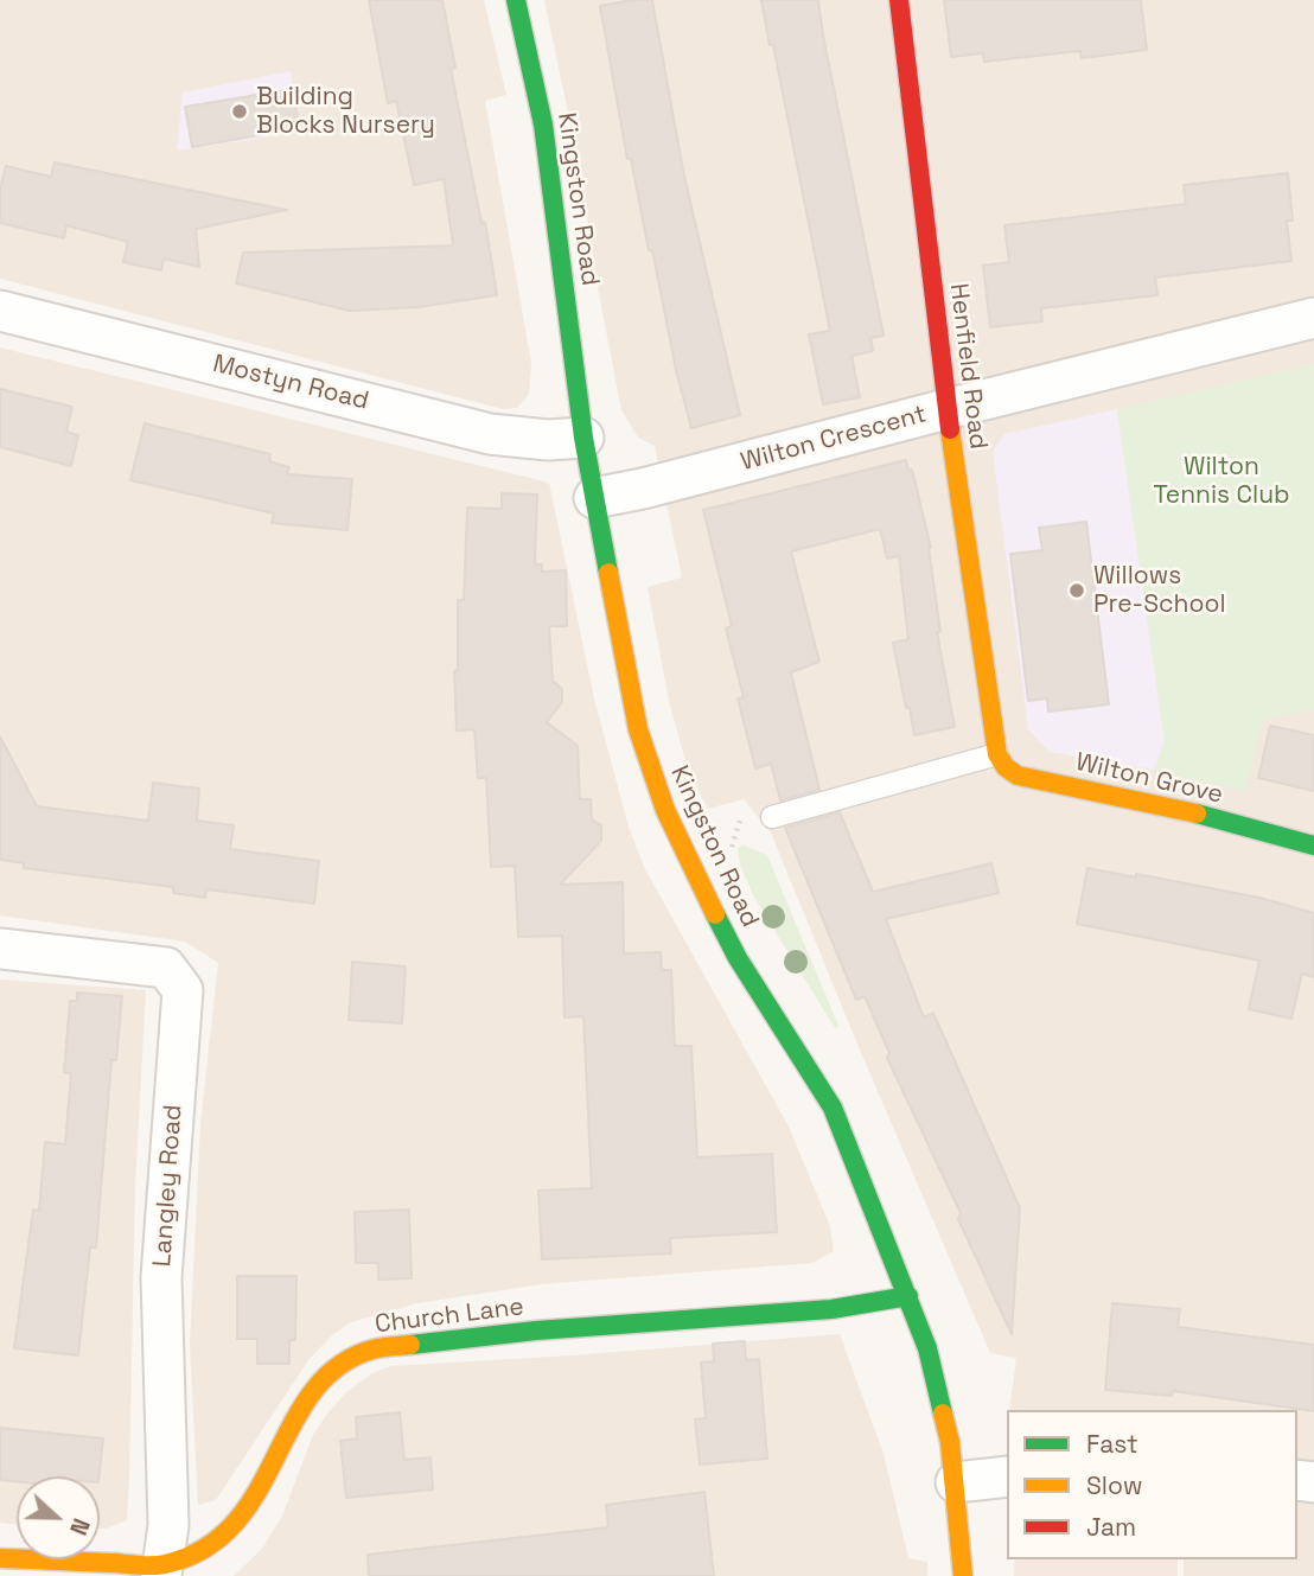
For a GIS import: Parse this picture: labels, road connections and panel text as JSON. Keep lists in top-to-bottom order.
{
  "streets": {
    "street": [
      "Kingston Road",
      "Henfield Road",
      "Mostyn Road",
      "Wilton Crescent",
      "Wilton Grove",
      "Langley Road",
      "Church Lane"
    ]
  },
  "crossings": [
    ["Kingston Road", "Mostyn Road"],
    ["Kingston Road", "Wilton Crescent"],
    ["Kingston Road", "Church Lane"],
    ["Henfield Road", "Wilton Crescent"],
    ["Henfield Road", "Wilton Grove"],
    ["Langley Road", "Church Lane"]
  ],
  "parks": ["Wilton Tennis Club"],
  "places": ["Building Blocks Nursery", "Willows Pre-School"],
  "legend": ["Fast", "Slow", "Jam"],
  "north": "right"
}
